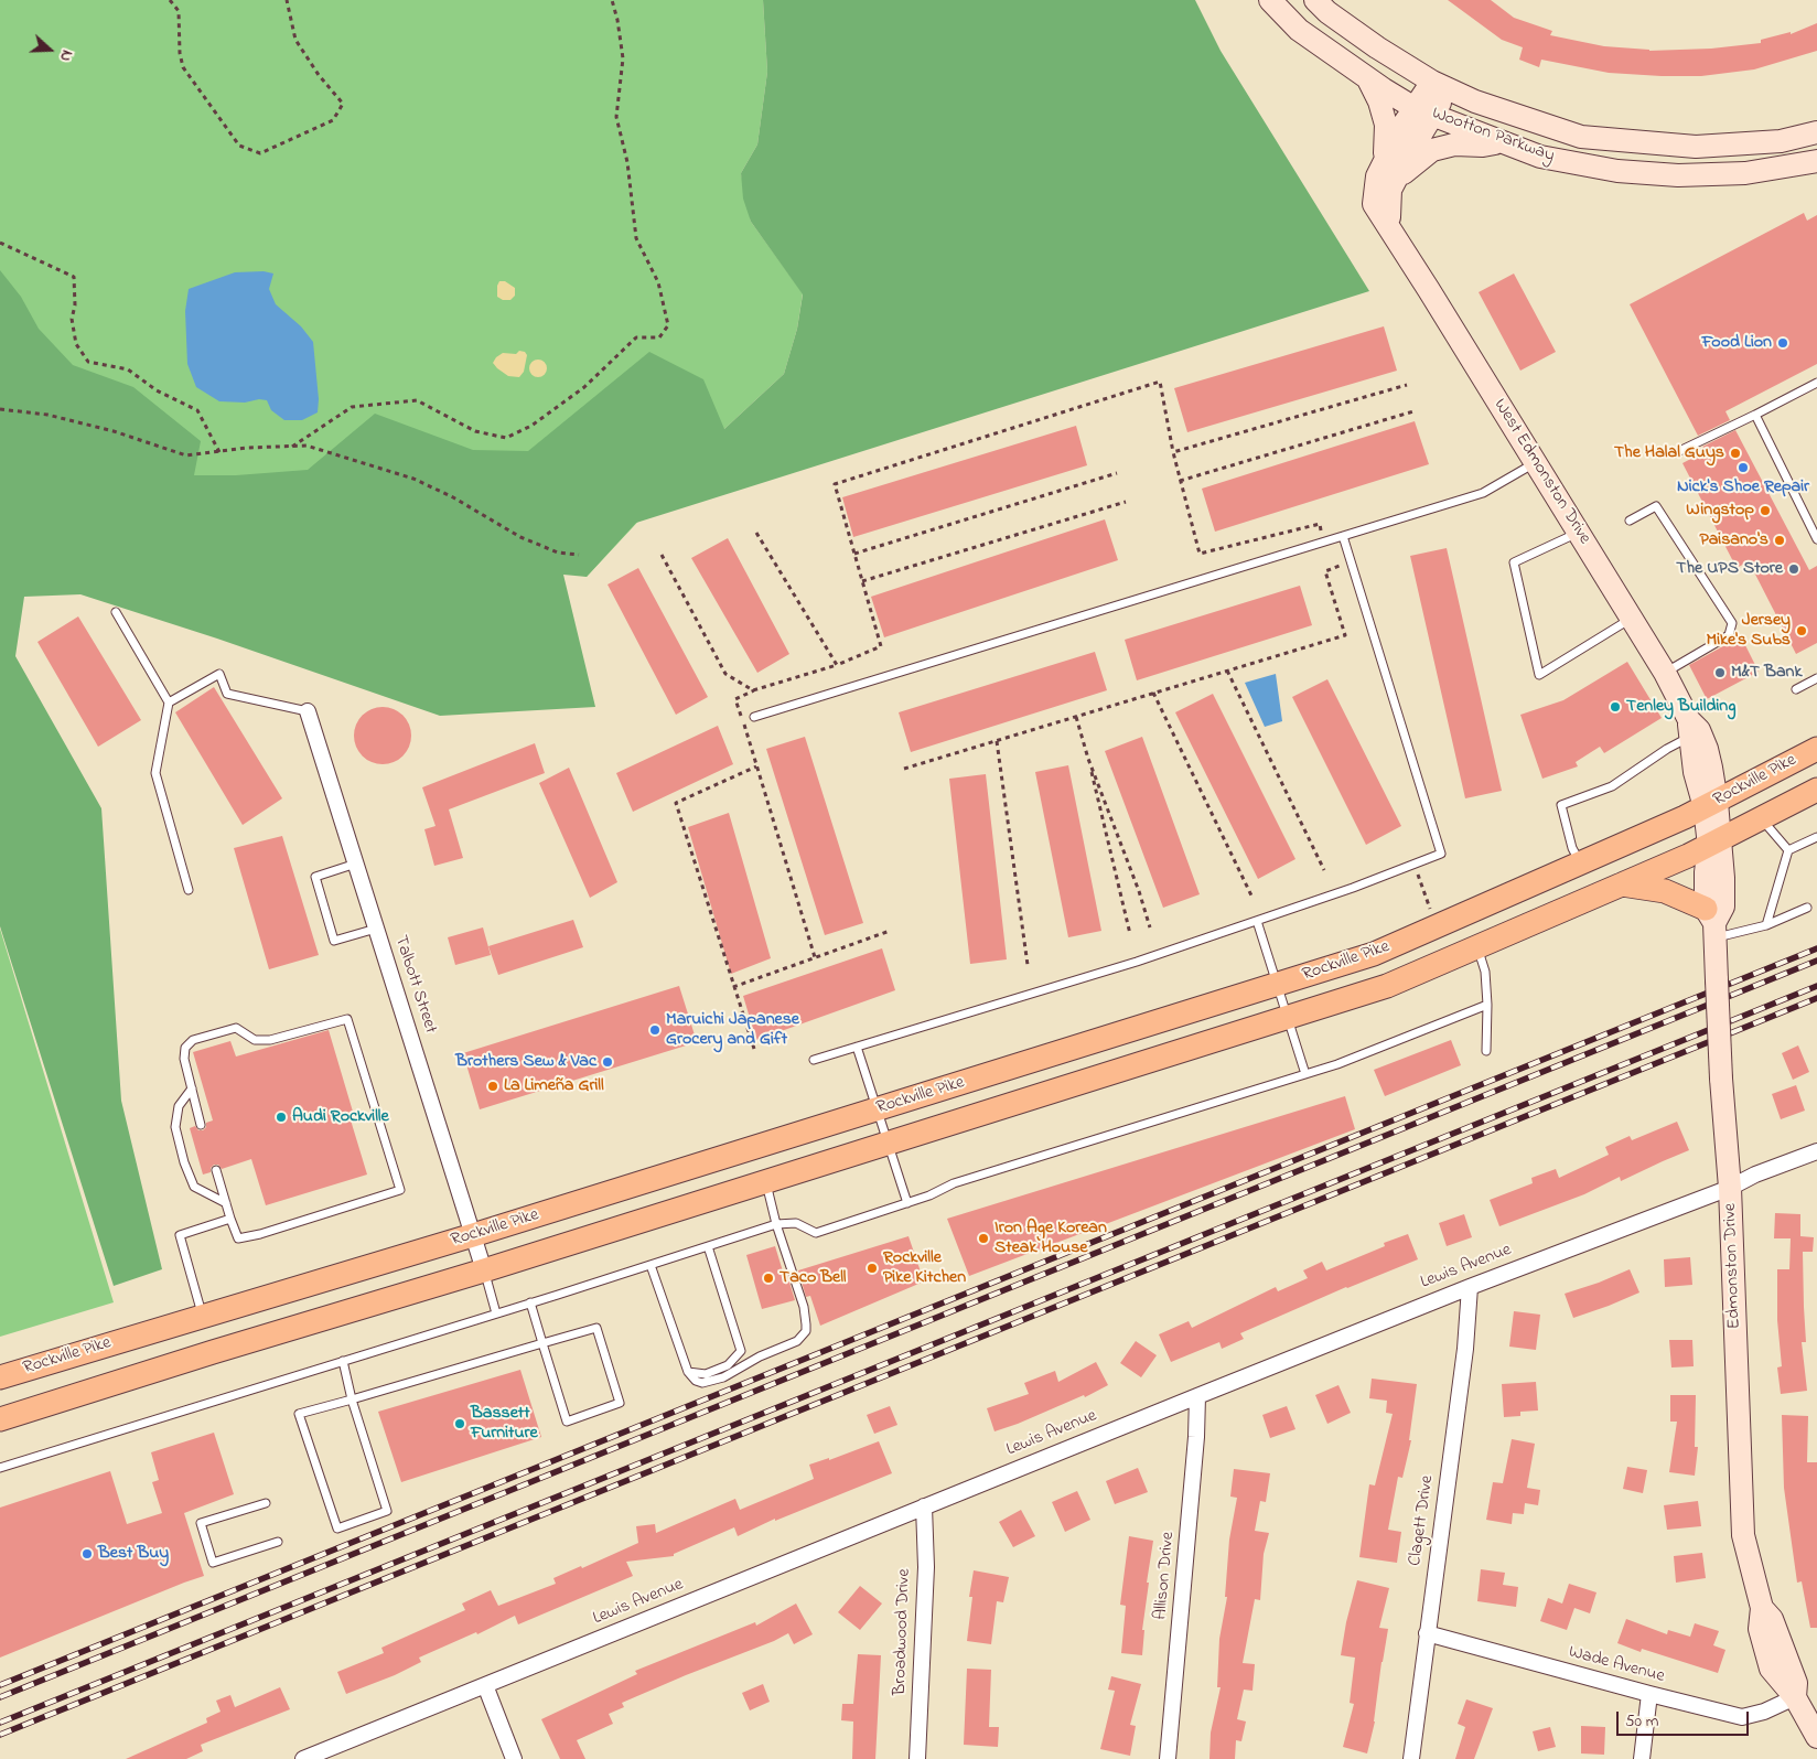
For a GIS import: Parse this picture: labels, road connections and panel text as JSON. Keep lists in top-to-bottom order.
{
  "streets": {
    "main road": ["Rockville Pike"],
    "street": [
      "Wootton Parkway",
      "West Edmonston Drive",
      "Talbott Street",
      "Edmonston Drive",
      "Lewis Avenue",
      "Clagett Drive",
      "Allison Drive",
      "Broadwood Drive",
      "Wade Avenue"
    ]
  },
  "crossings": [
    ["Wootton Parkway", "West Edmonston Drive"],
    ["West Edmonston Drive", "Rockville Pike"],
    ["West Edmonston Drive", "Edmonston Drive"],
    ["Rockville Pike", "Talbott Street"],
    ["Rockville Pike", "Edmonston Drive"],
    ["Edmonston Drive", "Lewis Avenue"],
    ["Edmonston Drive", "Wade Avenue"],
    ["Lewis Avenue", "Clagett Drive"],
    ["Lewis Avenue", "Allison Drive"],
    ["Lewis Avenue", "Broadwood Drive"],
    ["Clagett Drive", "Wade Avenue"]
  ],
  "places": [
    "Food Lion",
    "The Halal Guys",
    "Nick's Shoe Repair",
    "Wingstop",
    "Paisano's",
    "The UPS Store",
    "Jersey Mike's Subs",
    "M&T Bank",
    "Tenley Building",
    "Maruichi Japanese Grocery and Gift",
    "Brothers Sew & Vac",
    "La Limeña Grill",
    "Audi Rockville",
    "Iron Age Korean Steak House",
    "Rockville Pike Kitchen",
    "Taco Bell",
    "Bassett Furniture",
    "Best Buy"
  ],
  "scale_bar": "50 m",
  "north": "right"
}
